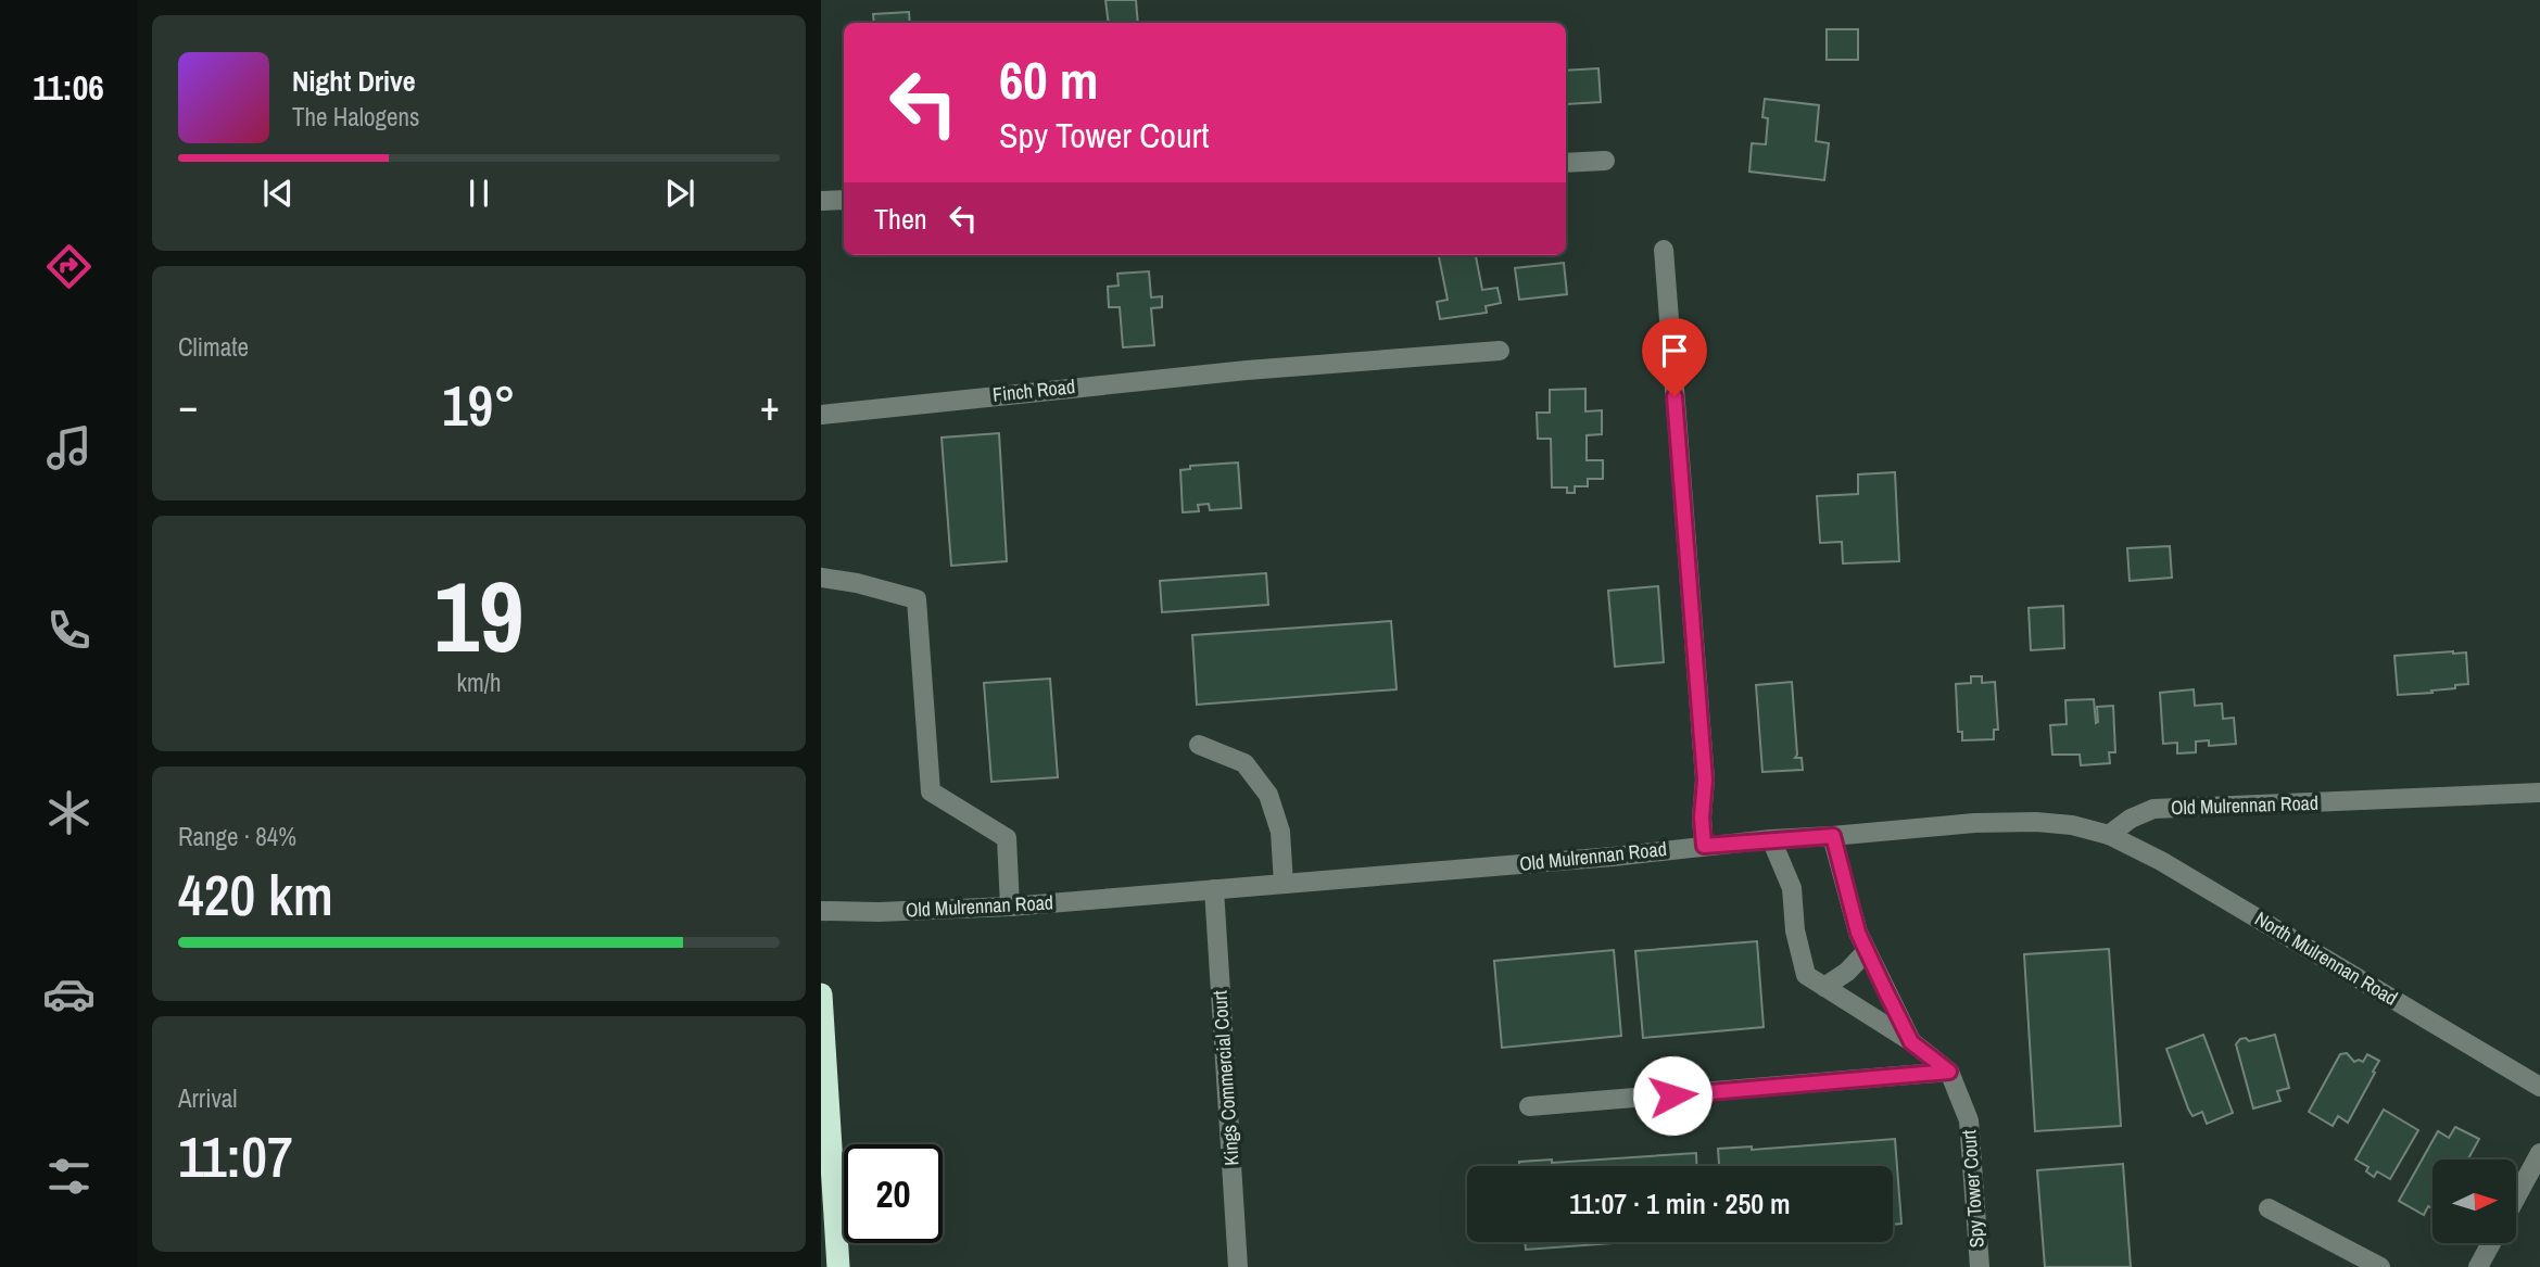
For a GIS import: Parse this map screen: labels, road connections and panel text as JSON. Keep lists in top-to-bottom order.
{
  "streets": {
    "street": [
      "Finch Road",
      "Old Mulrennan Road",
      "North Mulrennan Road",
      "Kings Commercial Court",
      "Spy Tower Court"
    ]
  },
  "crossings": [
    ["Old Mulrennan Road", "North Mulrennan Road"],
    ["Old Mulrennan Road", "Kings Commercial Court"]
  ],
  "north": "right",
  "page": {
    "tabs": "11:06",
    "turn": ["60 m", "Spy Tower Court"],
    "song": ["Night Drive", "The Halogens"],
    "then": "Then",
    "tile": [
      "Climate",
      ["19", "km/h"],
      ["Range · 84%", "420 km"],
      ["Arrival", "11:07"]
    ],
    "heat": ["−", "19°", "+"],
    "limit": "20",
    "trip": "11:07 · 1 min · 250 m"
  }
}
